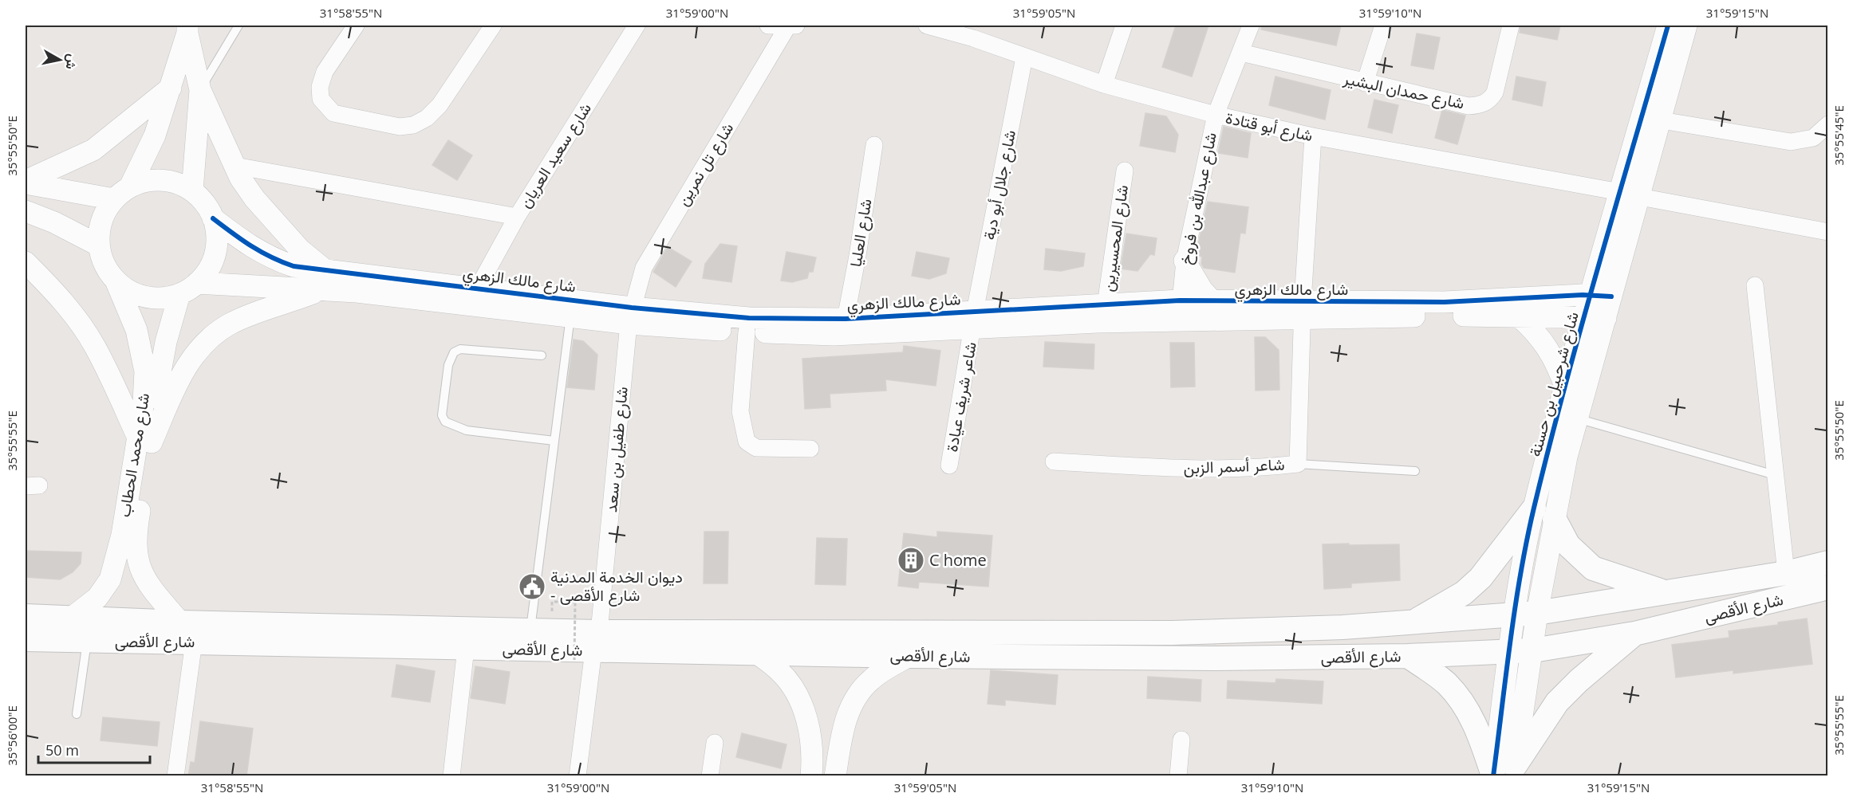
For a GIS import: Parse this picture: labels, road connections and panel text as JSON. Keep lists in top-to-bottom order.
{
  "streets": {
    "main road": ["شارع الأقصى"],
    "street": [
      "شارع حمدان البشير",
      "شارع أبو قتادة",
      "شارع سعيد العريان",
      "شارع تل نمرين",
      "شارع جلال أبو دية",
      "شارع عبدالله بن فروخ",
      "شارع العليا",
      "شارع المحسيرين",
      "شارع مالك الزهري",
      "شارع شرحبيل بن حسنة",
      "شاعر شريف عيادة",
      "شارع طفيل بن سعد",
      "شارع محمد الحطاب",
      "شاعر أسمر الزبن"
    ]
  },
  "crossings": [
    ["شارع حمدان البشير", "شارع عبدالله بن فروخ"],
    ["شارع أبو قتادة", "شارع جلال أبو دية"],
    ["شارع أبو قتادة", "شارع عبدالله بن فروخ"],
    ["شارع أبو قتادة", "شارع شرحبيل بن حسنة"],
    ["شارع أبو قتادة", "شاعر أسمر الزبن"],
    ["شارع سعيد العريان", "شارع مالك الزهري"],
    ["شارع تل نمرين", "شارع مالك الزهري"],
    ["شارع تل نمرين", "شارع طفيل بن سعد"],
    ["شارع جلال أبو دية", "شارع مالك الزهري"],
    ["شارع جلال أبو دية", "شاعر شريف عيادة"],
    ["شارع عبدالله بن فروخ", "شارع مالك الزهري"],
    ["شارع العليا", "شارع مالك الزهري"],
    ["شارع المحسيرين", "شارع مالك الزهري"],
    ["شارع مالك الزهري", "شارع شرحبيل بن حسنة"],
    ["شارع مالك الزهري", "شاعر شريف عيادة"],
    ["شارع مالك الزهري", "شارع طفيل بن سعد"],
    ["شارع مالك الزهري", "شارع محمد الحطاب"],
    ["شارع مالك الزهري", "شاعر أسمر الزبن"],
    ["شارع شرحبيل بن حسنة", "شارع الأقصى"],
    ["شارع طفيل بن سعد", "شارع الأقصى"],
    ["شارع محمد الحطاب", "شارع الأقصى"]
  ],
  "places": {
    "building": ["C home"],
    "public building": ["ديوان الخدمة المدنية - شارع الأقصى"]
  },
  "scale_bar": "50 m",
  "north": "right",
  "coordinates": [
    "31°58'55\"N",
    "31°59'00\"N",
    "31°59'05\"N",
    "31°59'10\"N",
    "31°59'15\"N",
    "35°55'45\"E",
    "35°55'50\"E",
    "35°55'55\"E",
    "35°56'00\"E"
  ]
}
